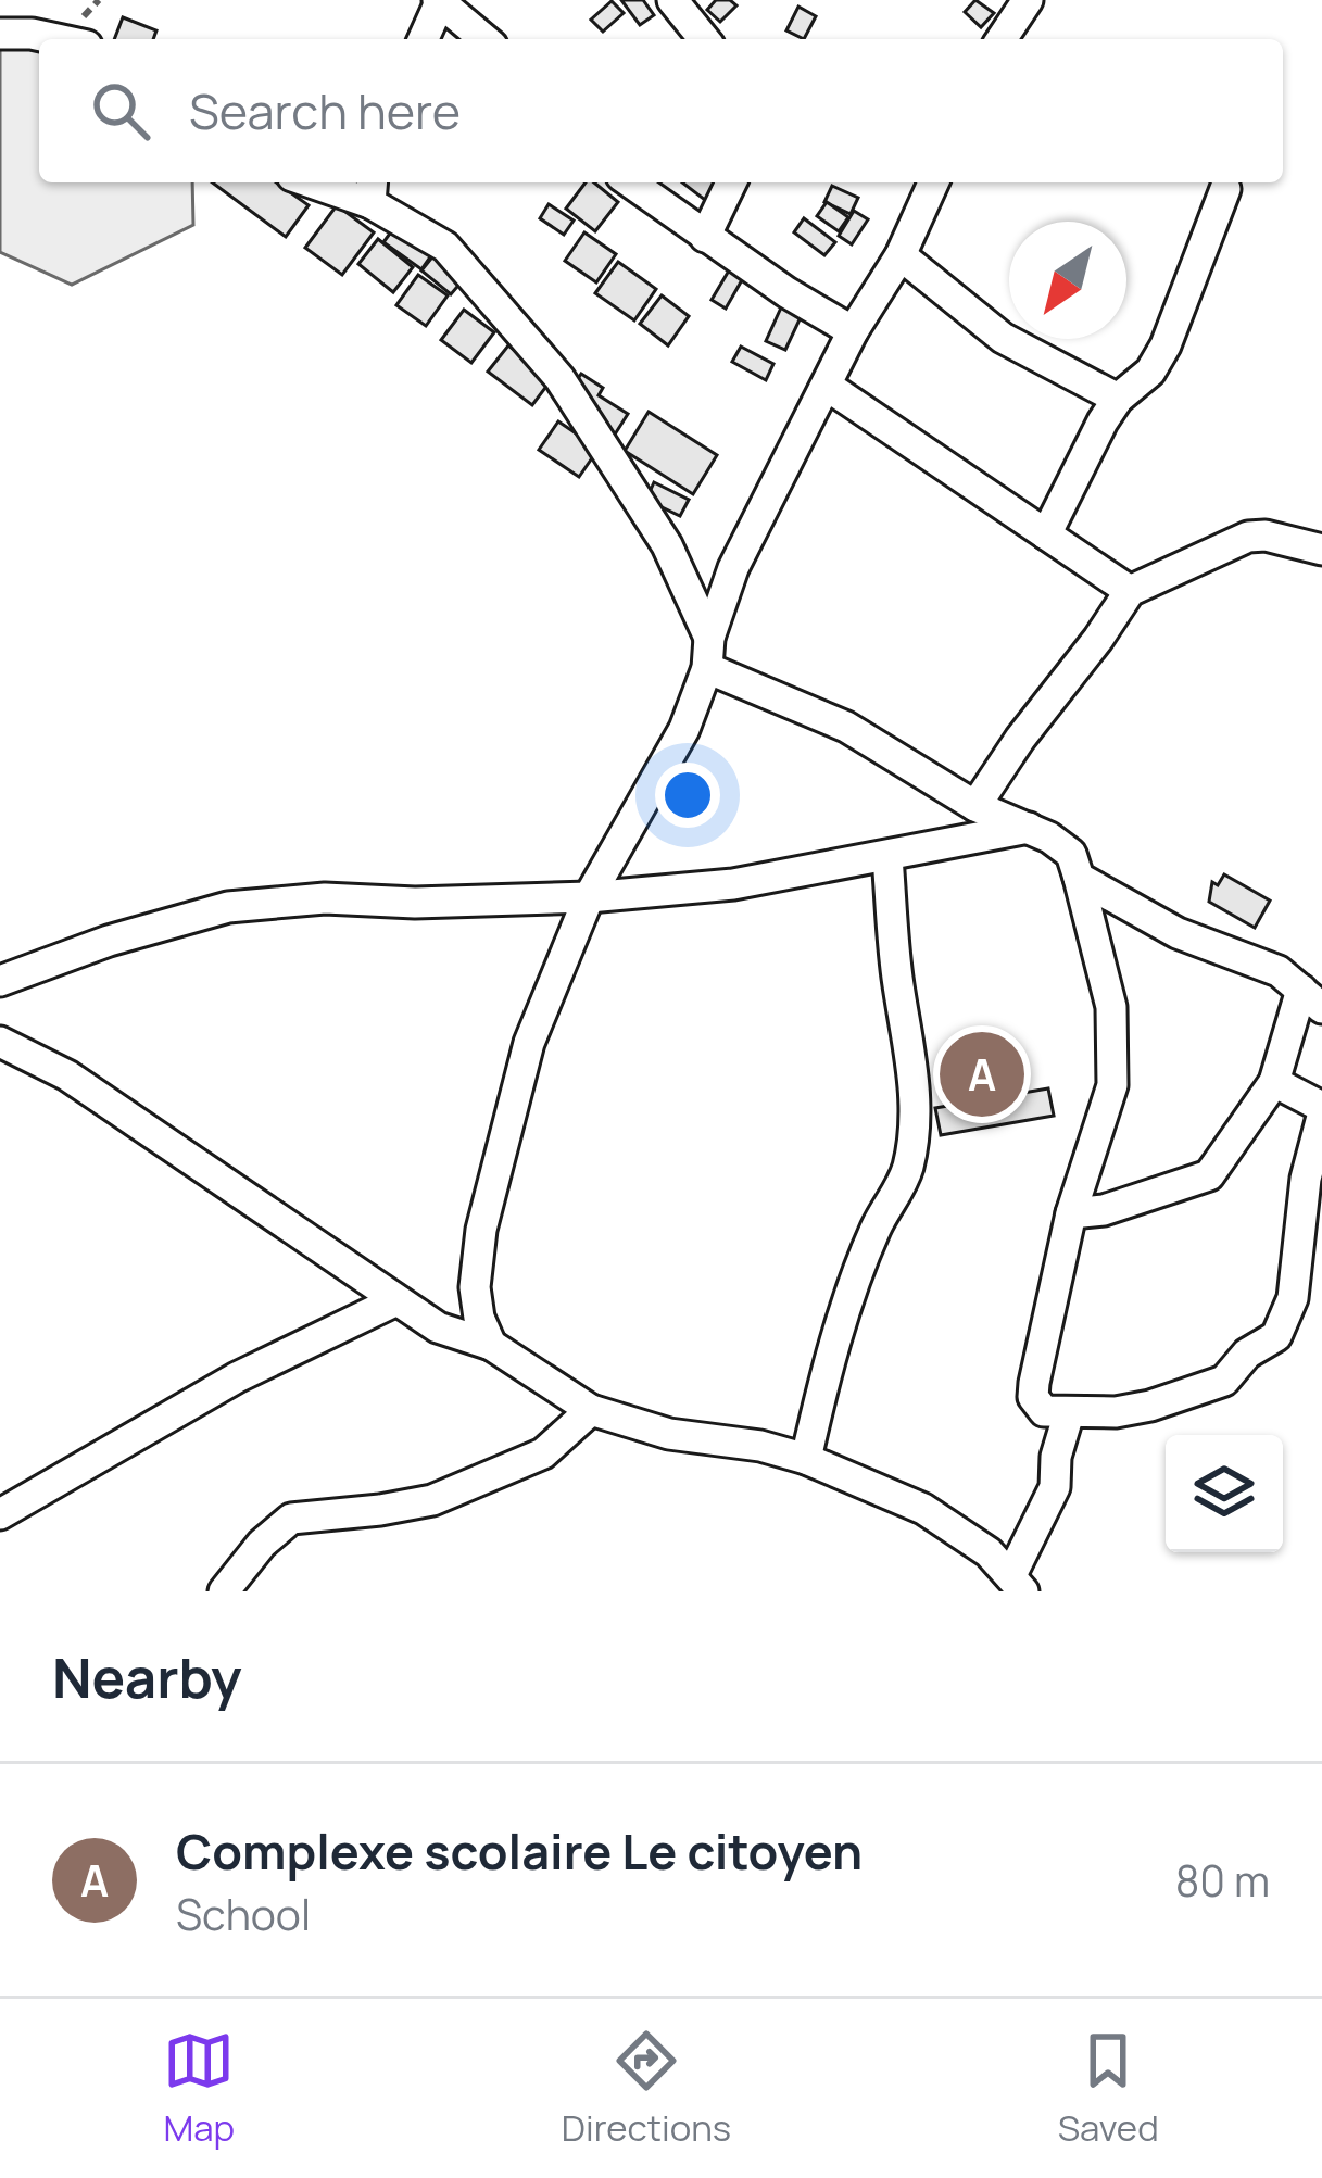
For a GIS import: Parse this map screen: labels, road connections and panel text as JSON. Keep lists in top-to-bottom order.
{
  "north": "bottom left",
  "page": {
    "search": "Search here",
    "pins": "A",
    "heading": "Nearby",
    "list": [
      {
        "mark": "A",
        "name": "Complexe scolaire Le citoyen",
        "note": "School",
        "value": "80 m"
      }
    ],
    "nav": ["Map", "Directions", "Saved"]
  }
}
